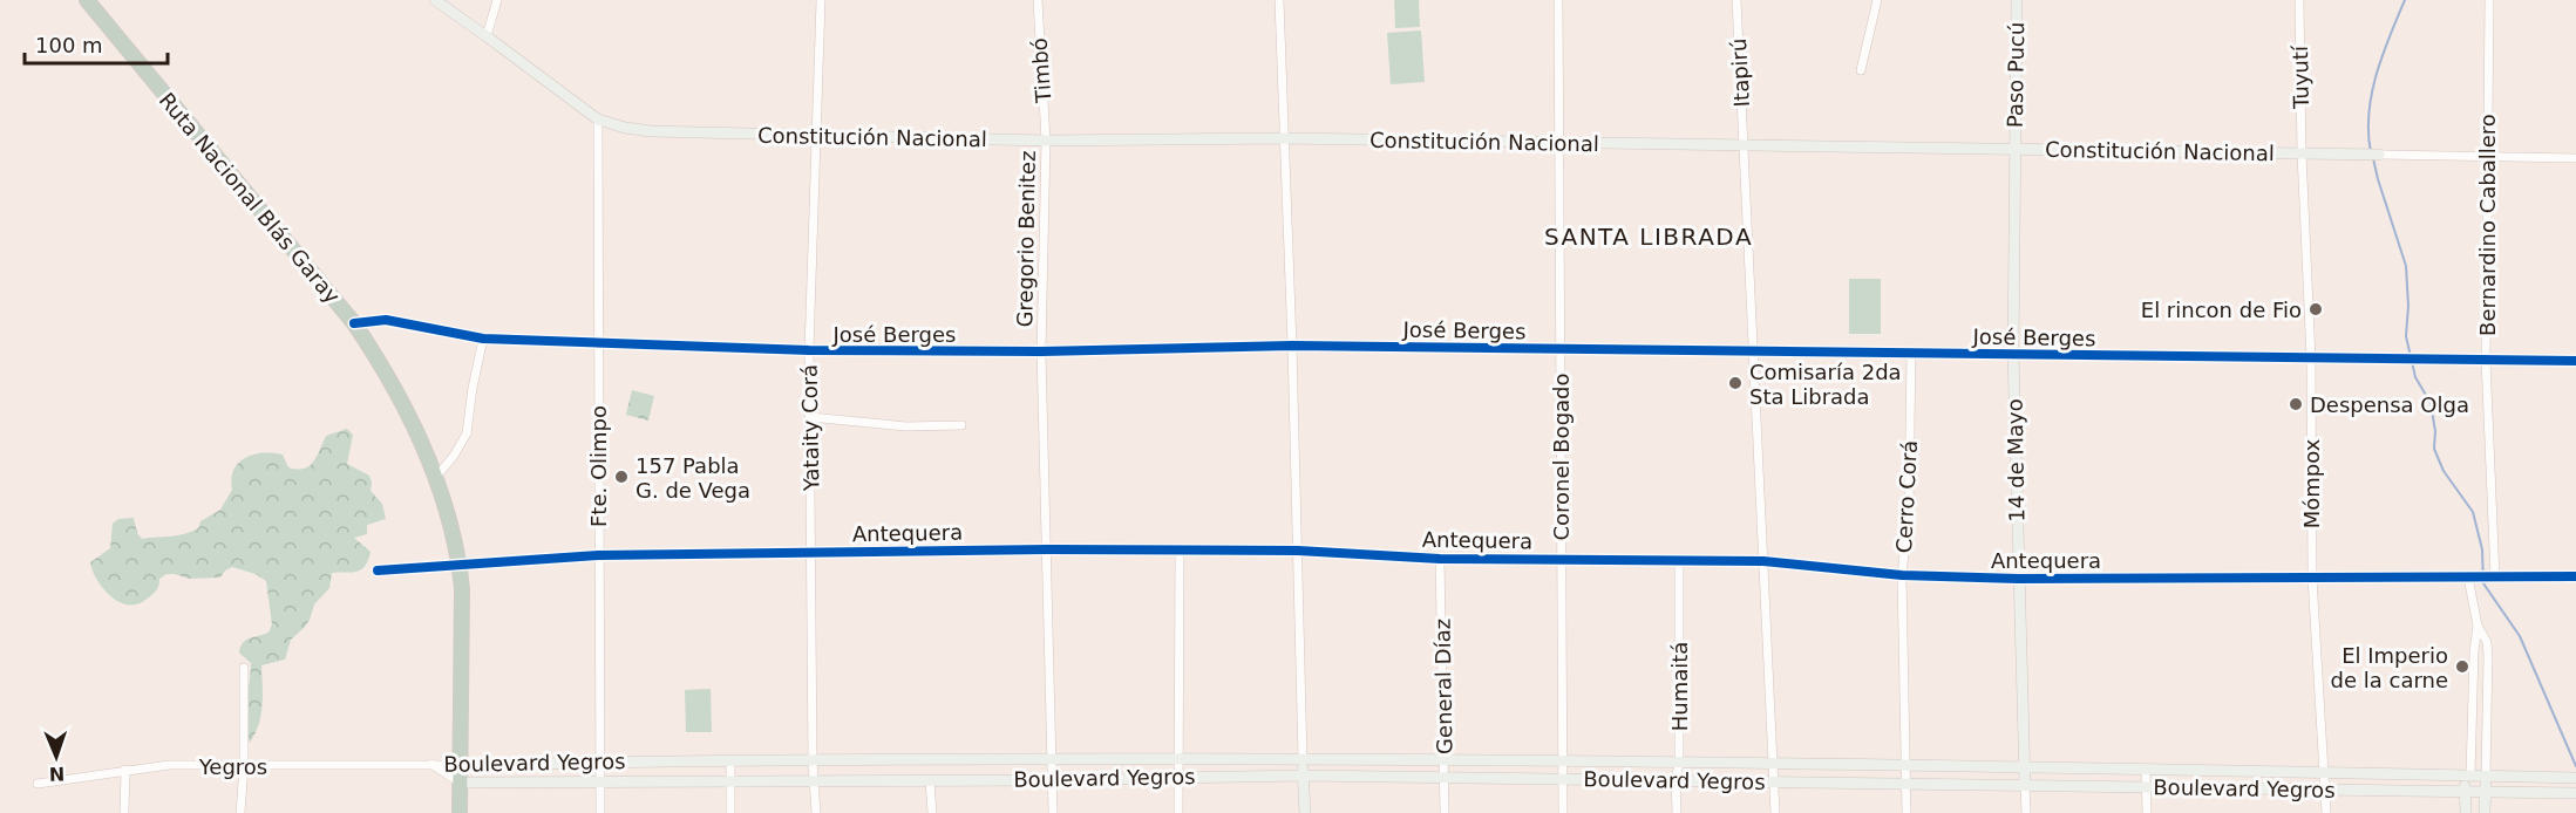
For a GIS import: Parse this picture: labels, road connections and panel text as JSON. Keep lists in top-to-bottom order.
{
  "streets": {
    "highway": ["Ruta Nacional Blás Garay"],
    "main road": [
      "Paso Pucú",
      "Constitución Nacional",
      "14 de Mayo",
      "Boulevard Yegros"
    ],
    "street": [
      "Timbó",
      "Itapirú",
      "Tuyutí",
      "Bernardino Caballero",
      "Gregorio Benitez",
      "José Berges",
      "Yataity Corá",
      "Coronel Bogado",
      "Fte. Olimpo",
      "Mómpox",
      "Cerro Corá",
      "Antequera",
      "General Díaz",
      "Humaitá",
      "Yegros"
    ]
  },
  "crossings": [
    ["Timbó", "Constitución Nacional"],
    ["Timbó", "Gregorio Benitez"],
    ["Itapirú", "Constitución Nacional"],
    ["Itapirú", "José Berges"],
    ["Itapirú", "Antequera"],
    ["Itapirú", "Boulevard Yegros"],
    ["Paso Pucú", "Constitución Nacional"],
    ["Paso Pucú", "14 de Mayo"],
    ["Tuyutí", "Constitución Nacional"],
    ["Tuyutí", "Mómpox"],
    ["Constitución Nacional", "Bernardino Caballero"],
    ["Constitución Nacional", "Gregorio Benitez"],
    ["Constitución Nacional", "Yataity Corá"],
    ["Constitución Nacional", "Coronel Bogado"],
    ["Constitución Nacional", "14 de Mayo"],
    ["Constitución Nacional", "Fte. Olimpo"],
    ["Constitución Nacional", "Mómpox"],
    ["Ruta Nacional Blás Garay", "José Berges"],
    ["Ruta Nacional Blás Garay", "Antequera"],
    ["Ruta Nacional Blás Garay", "Boulevard Yegros"],
    ["Bernardino Caballero", "José Berges"],
    ["Bernardino Caballero", "Antequera"],
    ["Gregorio Benitez", "José Berges"],
    ["Gregorio Benitez", "Antequera"],
    ["Gregorio Benitez", "Boulevard Yegros"],
    ["José Berges", "Yataity Corá"],
    ["José Berges", "Coronel Bogado"],
    ["José Berges", "14 de Mayo"],
    ["José Berges", "Fte. Olimpo"],
    ["José Berges", "Mómpox"],
    ["José Berges", "Cerro Corá"],
    ["Yataity Corá", "Antequera"],
    ["Yataity Corá", "Boulevard Yegros"],
    ["Coronel Bogado", "Antequera"],
    ["Coronel Bogado", "Boulevard Yegros"],
    ["14 de Mayo", "Antequera"],
    ["14 de Mayo", "Boulevard Yegros"],
    ["Fte. Olimpo", "Antequera"],
    ["Fte. Olimpo", "Boulevard Yegros"],
    ["Mómpox", "Antequera"],
    ["Mómpox", "Boulevard Yegros"],
    ["Cerro Corá", "Antequera"],
    ["Cerro Corá", "Boulevard Yegros"],
    ["Antequera", "General Díaz"],
    ["Antequera", "Humaitá"],
    ["General Díaz", "Boulevard Yegros"],
    ["Humaitá", "Boulevard Yegros"],
    ["Boulevard Yegros", "Yegros"]
  ],
  "districts": ["SANTA LIBRADA"],
  "places": [
    "El rincon de Fio",
    "Comisaría 2da Sta Librada",
    "Despensa Olga",
    "157 Pabla G. de Vega",
    "El Imperio de la carne"
  ],
  "scale_bar": "100 m",
  "north": "bottom"
}
